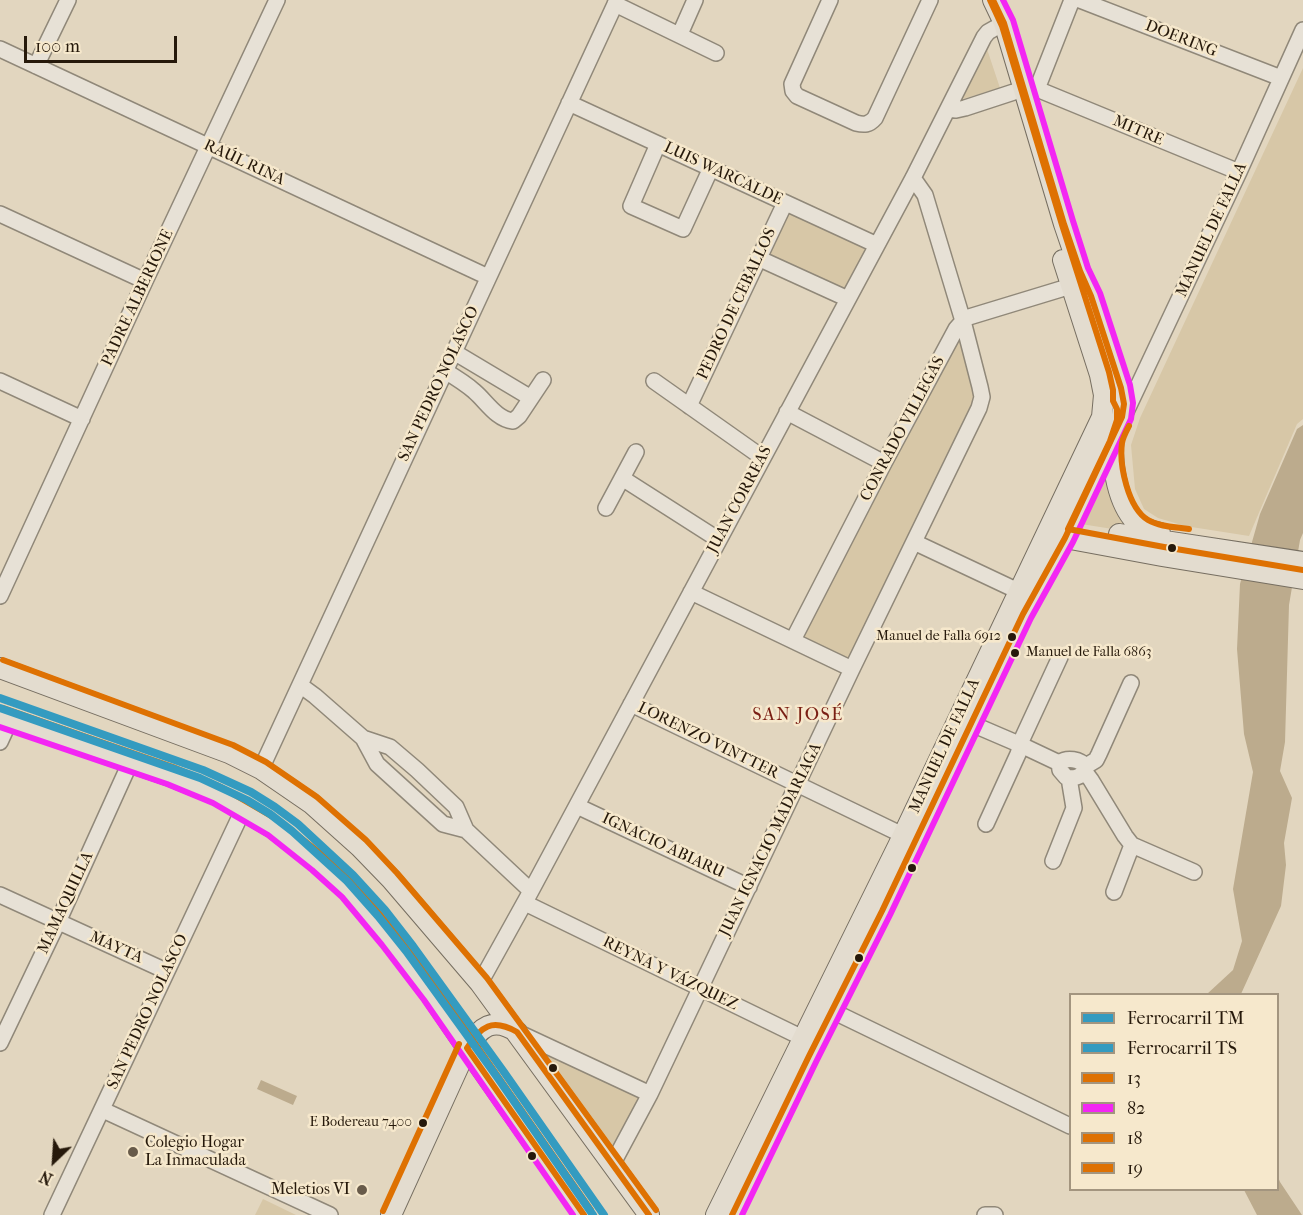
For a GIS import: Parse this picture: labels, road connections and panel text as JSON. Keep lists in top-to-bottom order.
{
  "streets": {
    "main road": ["MANUEL DE FALLA"],
    "street": [
      "DOERING",
      "MITRE",
      "RAÚL RINA",
      "LUIS WARCALDE",
      "PADRE ALBERIONE",
      "PEDRO DE CEBALLOS",
      "SAN PEDRO NOLASCO",
      "CONRADO VILLEGAS",
      "JUAN CORREAS",
      "LORENZO VINTTER",
      "JUAN IGNACIO MADARIAGA",
      "IGNACIO ABIARU",
      "MAMAQUILLA",
      "MAYTA",
      "REYNA Y VÁZQUEZ"
    ]
  },
  "crossings": [
    ["DOERING", "MANUEL DE FALLA"],
    ["MITRE", "MANUEL DE FALLA"],
    ["RAÚL RINA", "PADRE ALBERIONE"],
    ["RAÚL RINA", "SAN PEDRO NOLASCO"],
    ["LUIS WARCALDE", "PEDRO DE CEBALLOS"],
    ["LUIS WARCALDE", "SAN PEDRO NOLASCO"],
    ["LUIS WARCALDE", "JUAN CORREAS"],
    ["MANUEL DE FALLA", "LORENZO VINTTER"],
    ["MANUEL DE FALLA", "REYNA Y VÁZQUEZ"],
    ["SAN PEDRO NOLASCO", "MAYTA"],
    ["CONRADO VILLEGAS", "JUAN IGNACIO MADARIAGA"],
    ["JUAN CORREAS", "LORENZO VINTTER"],
    ["JUAN CORREAS", "JUAN IGNACIO MADARIAGA"],
    ["JUAN CORREAS", "IGNACIO ABIARU"],
    ["JUAN CORREAS", "REYNA Y VÁZQUEZ"],
    ["LORENZO VINTTER", "JUAN IGNACIO MADARIAGA"],
    ["JUAN IGNACIO MADARIAGA", "IGNACIO ABIARU"],
    ["JUAN IGNACIO MADARIAGA", "REYNA Y VÁZQUEZ"],
    ["MAMAQUILLA", "MAYTA"]
  ],
  "districts": ["SAN JOSÉ"],
  "places": [
    "Manuel de Falla 6912",
    "Manuel de Falla 6863",
    "E Bodereau 7400",
    "Colegio Hogar La Inmaculada",
    "Meletios VI"
  ],
  "lines": [
    "transit line 13",
    "transit line 82",
    "transit line 19",
    "transit line 18",
    "rail line TM",
    "rail line TS"
  ],
  "legend": [
    "Ferrocarril TM",
    "Ferrocarril TS",
    "13",
    "82",
    "18",
    "19"
  ],
  "scale_bar": "100 m",
  "north": "bottom left"
}
